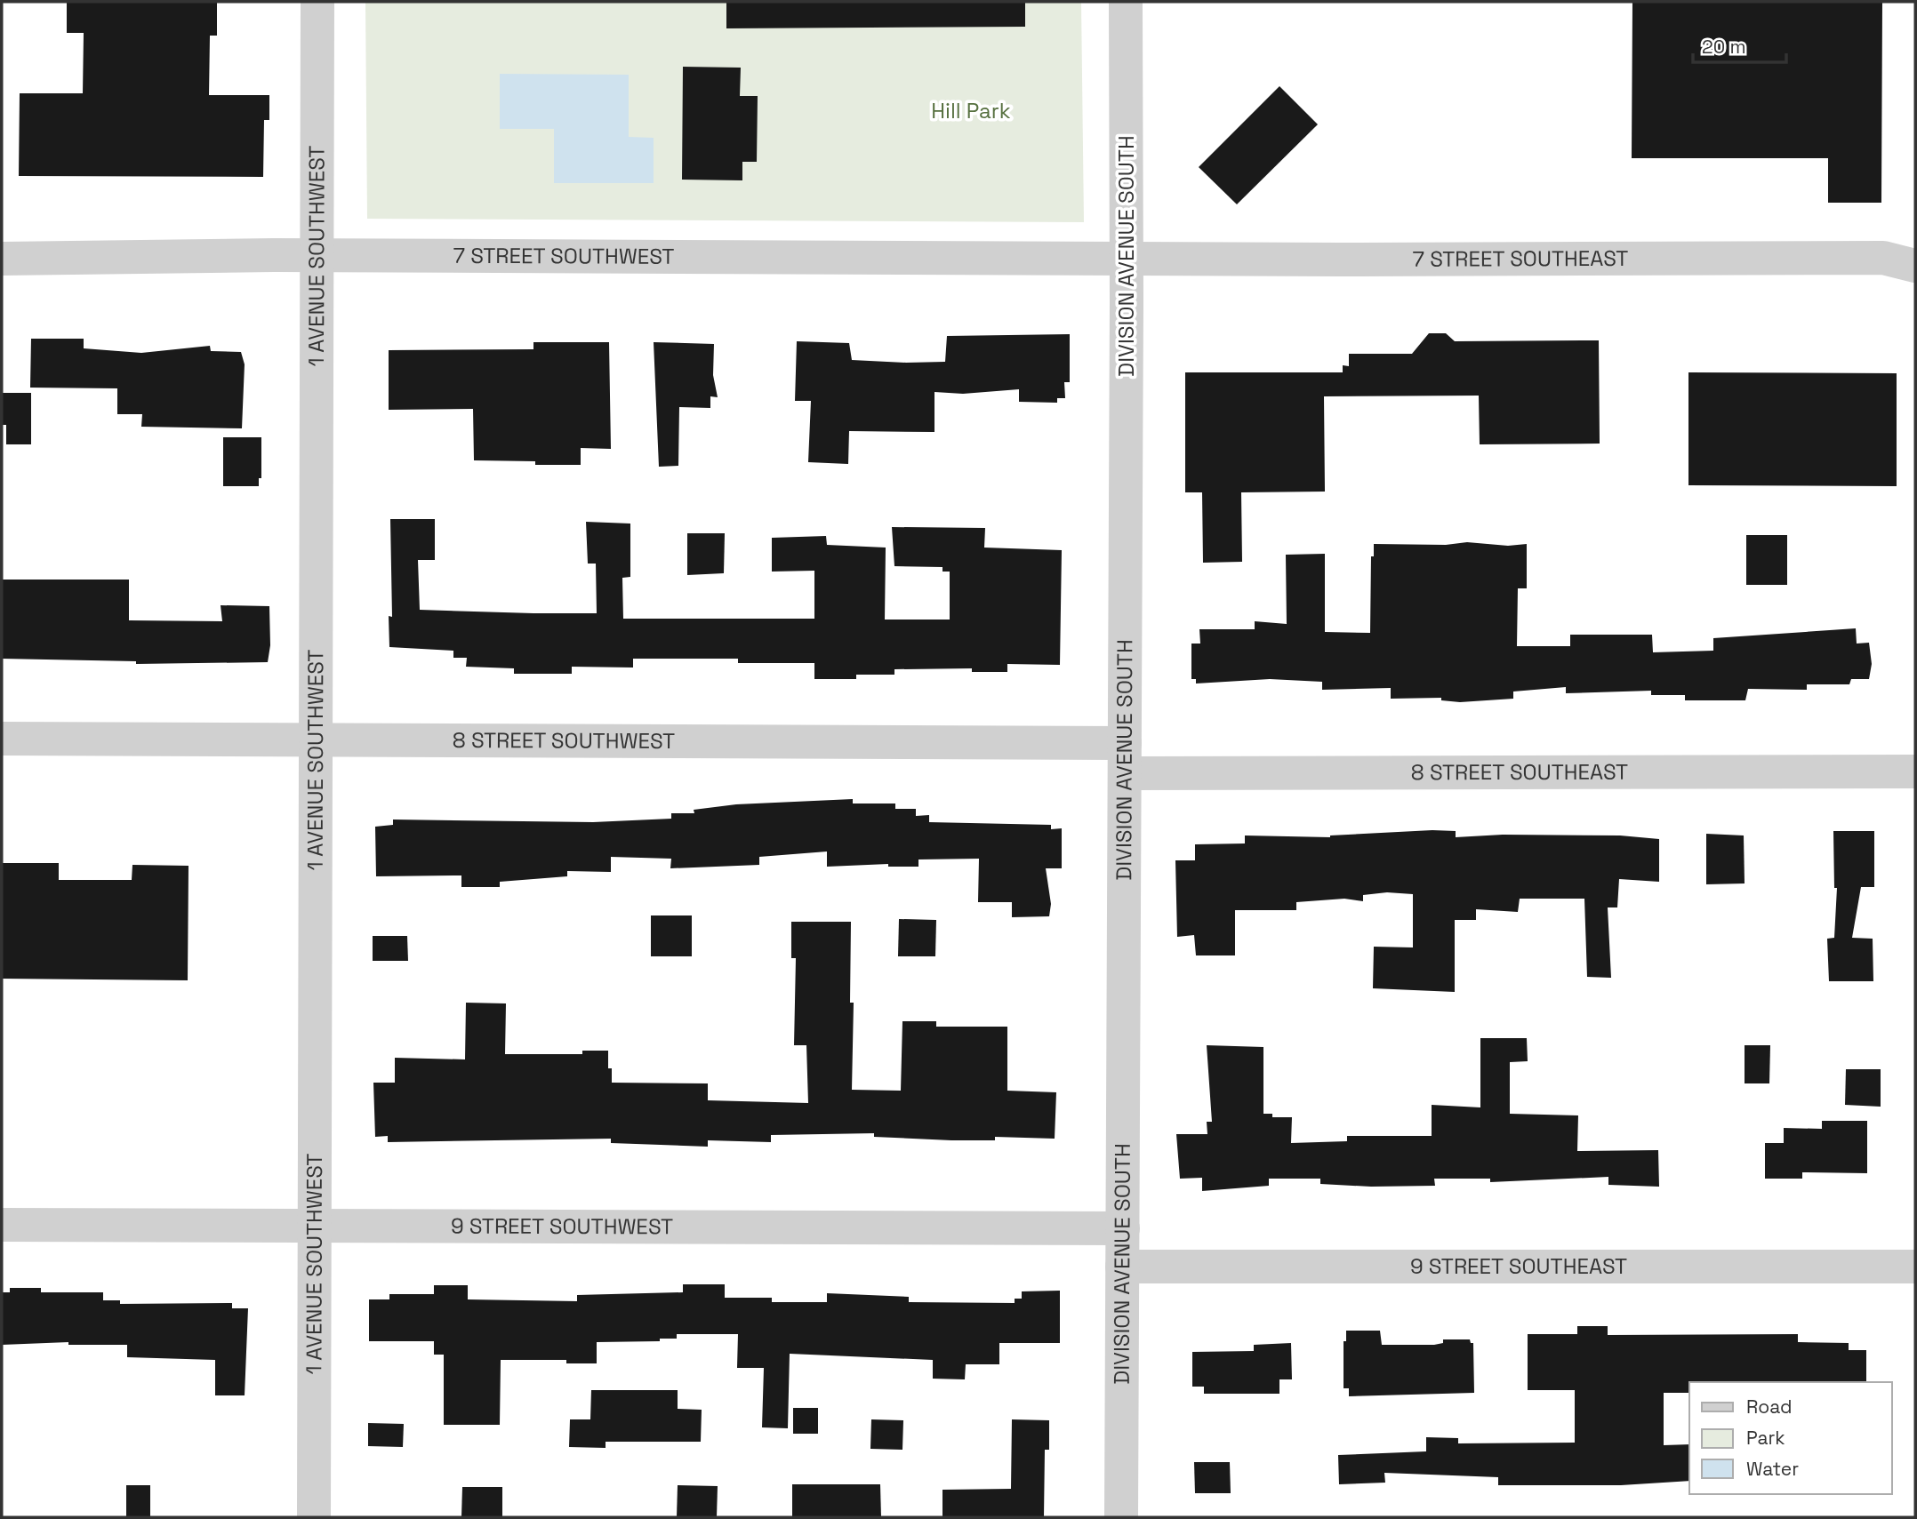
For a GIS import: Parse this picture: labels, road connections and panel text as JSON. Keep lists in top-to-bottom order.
{
  "streets": {
    "street": [
      "1 AVENUE SOUTHWEST",
      "7 STREET SOUTHWEST",
      "DIVISION AVENUE SOUTH",
      "7 STREET SOUTHEAST",
      "8 STREET SOUTHWEST",
      "8 STREET SOUTHEAST",
      "9 STREET SOUTHWEST",
      "9 STREET SOUTHEAST"
    ]
  },
  "crossings": [
    ["1 AVENUE SOUTHWEST", "7 STREET SOUTHWEST"],
    ["1 AVENUE SOUTHWEST", "8 STREET SOUTHWEST"],
    ["1 AVENUE SOUTHWEST", "9 STREET SOUTHWEST"],
    ["7 STREET SOUTHWEST", "DIVISION AVENUE SOUTH"],
    ["7 STREET SOUTHWEST", "7 STREET SOUTHEAST"],
    ["DIVISION AVENUE SOUTH", "7 STREET SOUTHEAST"],
    ["DIVISION AVENUE SOUTH", "8 STREET SOUTHWEST"],
    ["DIVISION AVENUE SOUTH", "8 STREET SOUTHEAST"],
    ["DIVISION AVENUE SOUTH", "9 STREET SOUTHWEST"],
    ["DIVISION AVENUE SOUTH", "9 STREET SOUTHEAST"],
    ["8 STREET SOUTHWEST", "8 STREET SOUTHEAST"]
  ],
  "parks": ["Hill Park"],
  "legend": ["Road", "Park", "Water"],
  "scale_bar": "20 m"
}
